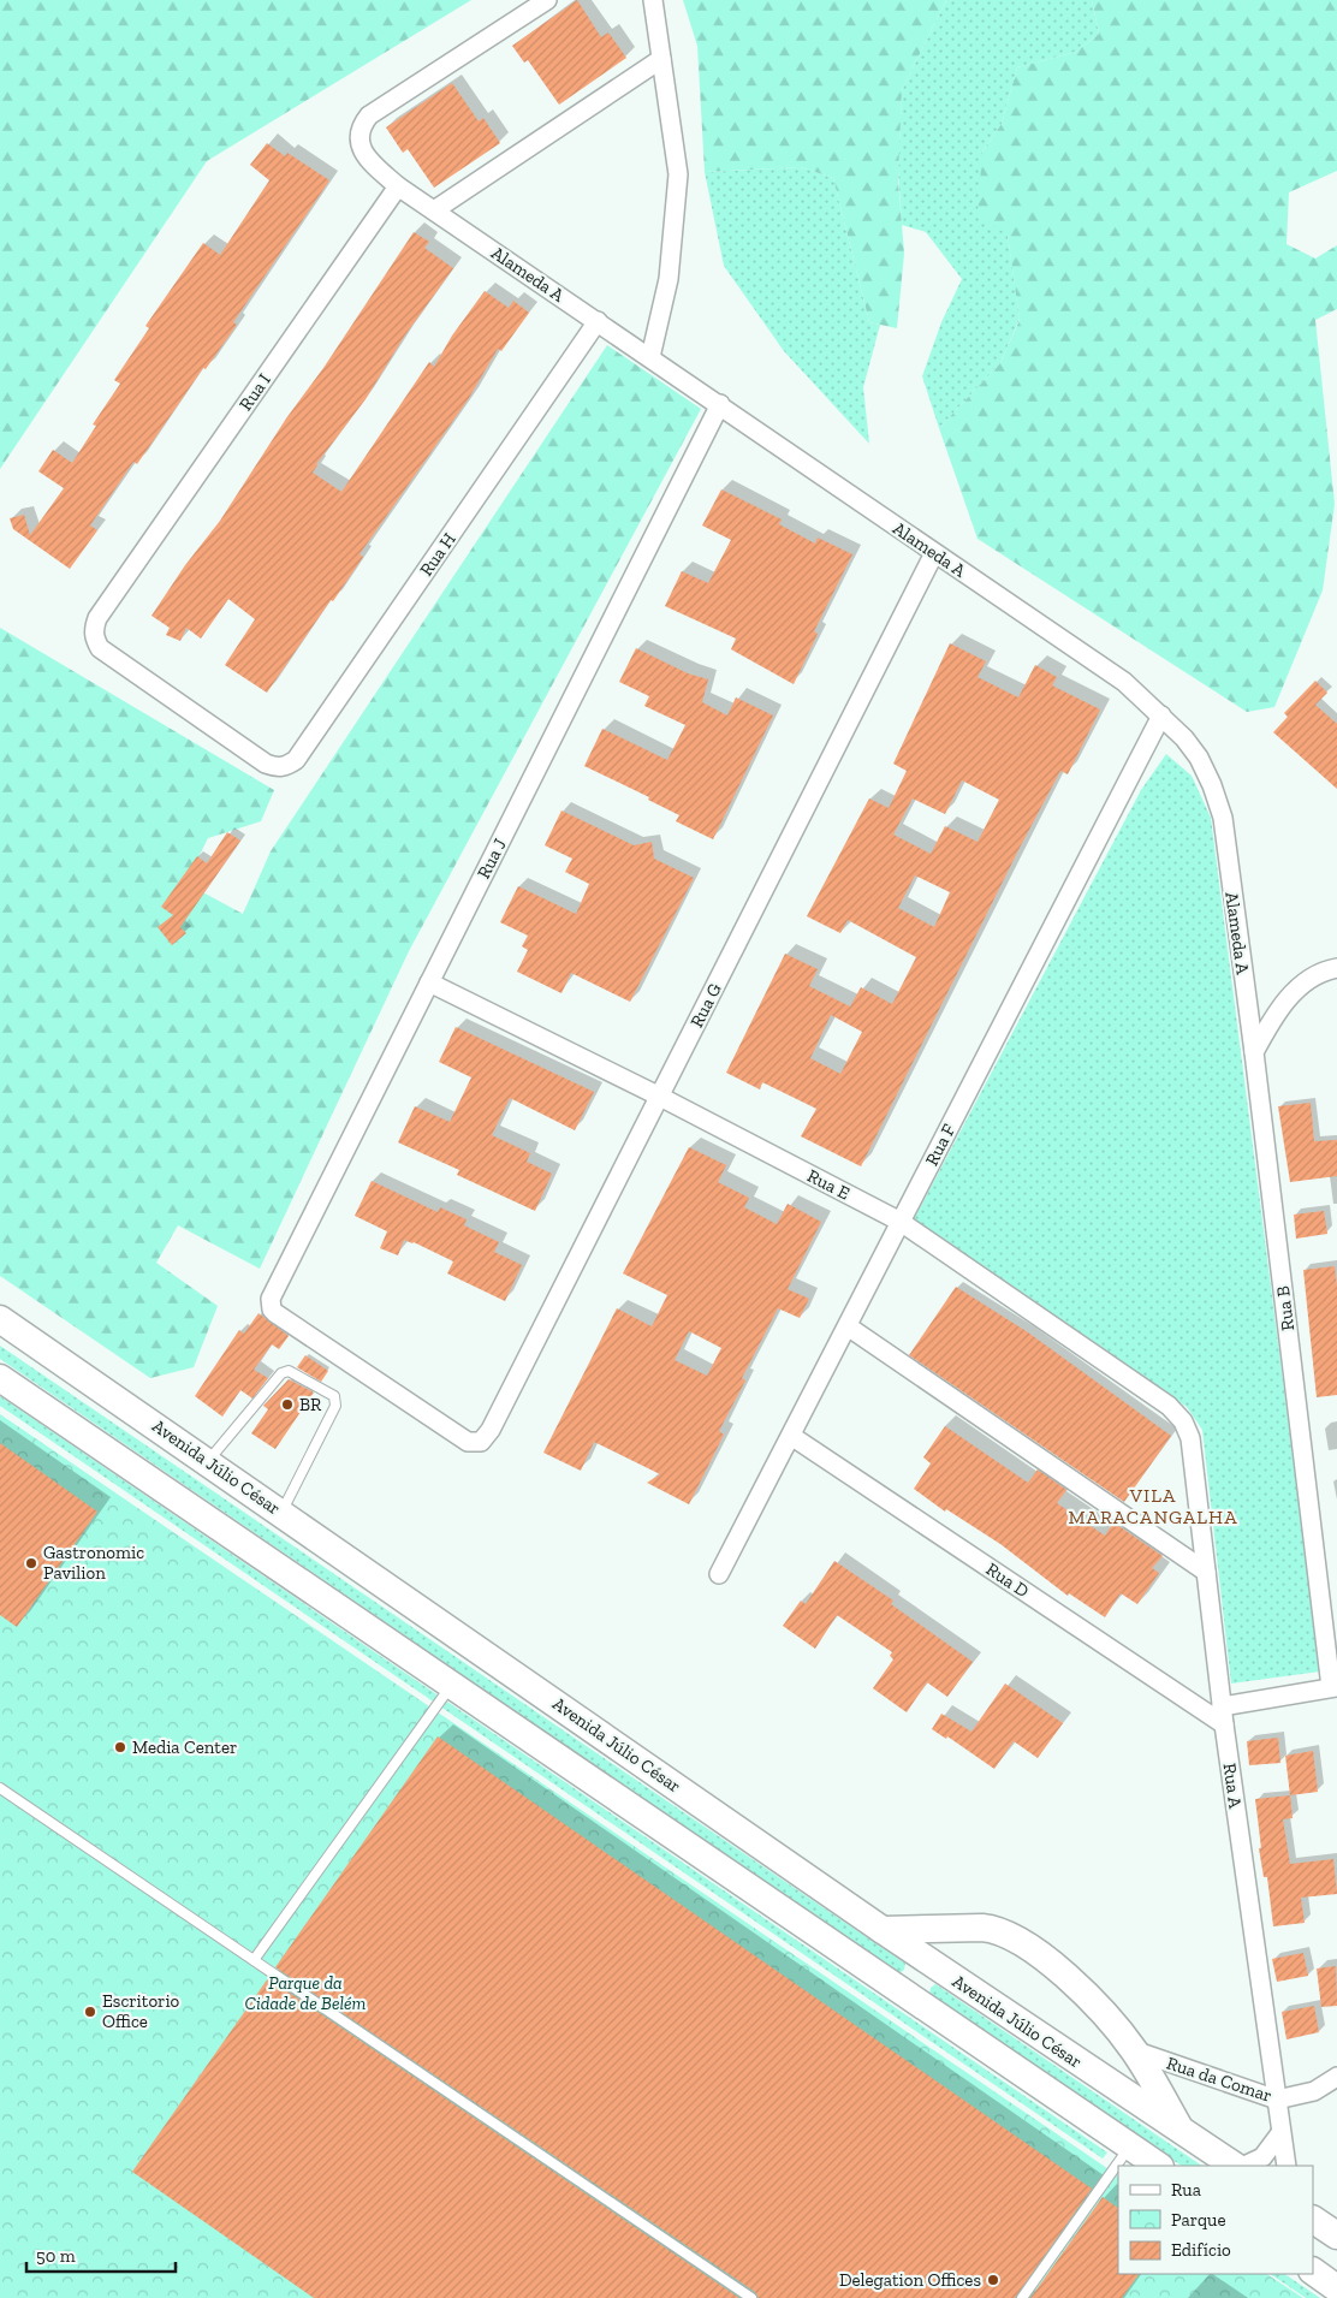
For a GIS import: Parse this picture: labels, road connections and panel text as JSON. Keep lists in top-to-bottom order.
{
  "streets": {
    "main road": ["Avenida Júlio César"],
    "street": [
      "Alameda A",
      "Rua I",
      "Rua H",
      "Rua J",
      "Rua G",
      "Rua F",
      "Rua E",
      "Rua B",
      "Rua D",
      "Rua A",
      "Rua da Comar"
    ]
  },
  "crossings": [
    ["Alameda A", "Rua I"],
    ["Alameda A", "Rua H"],
    ["Alameda A", "Rua J"],
    ["Alameda A", "Rua G"],
    ["Alameda A", "Rua F"],
    ["Alameda A", "Rua B"],
    ["Rua I", "Rua H"],
    ["Rua J", "Rua G"],
    ["Rua J", "Rua E"],
    ["Rua G", "Rua E"],
    ["Rua F", "Rua E"],
    ["Rua F", "Rua D"],
    ["Rua E", "Rua A"],
    ["Rua D", "Rua A"],
    ["Rua A", "Rua da Comar"]
  ],
  "districts": ["VILA MARACANGALHA"],
  "parks": ["Parque da Cidade de Belém"],
  "places": [
    "BR",
    "Gastronomic Pavilion",
    "Media Center",
    "Escritorio Office",
    "Delegation Offices"
  ],
  "legend": ["Rua", "Parque", "Edifício"],
  "scale_bar": "50 m"
}
